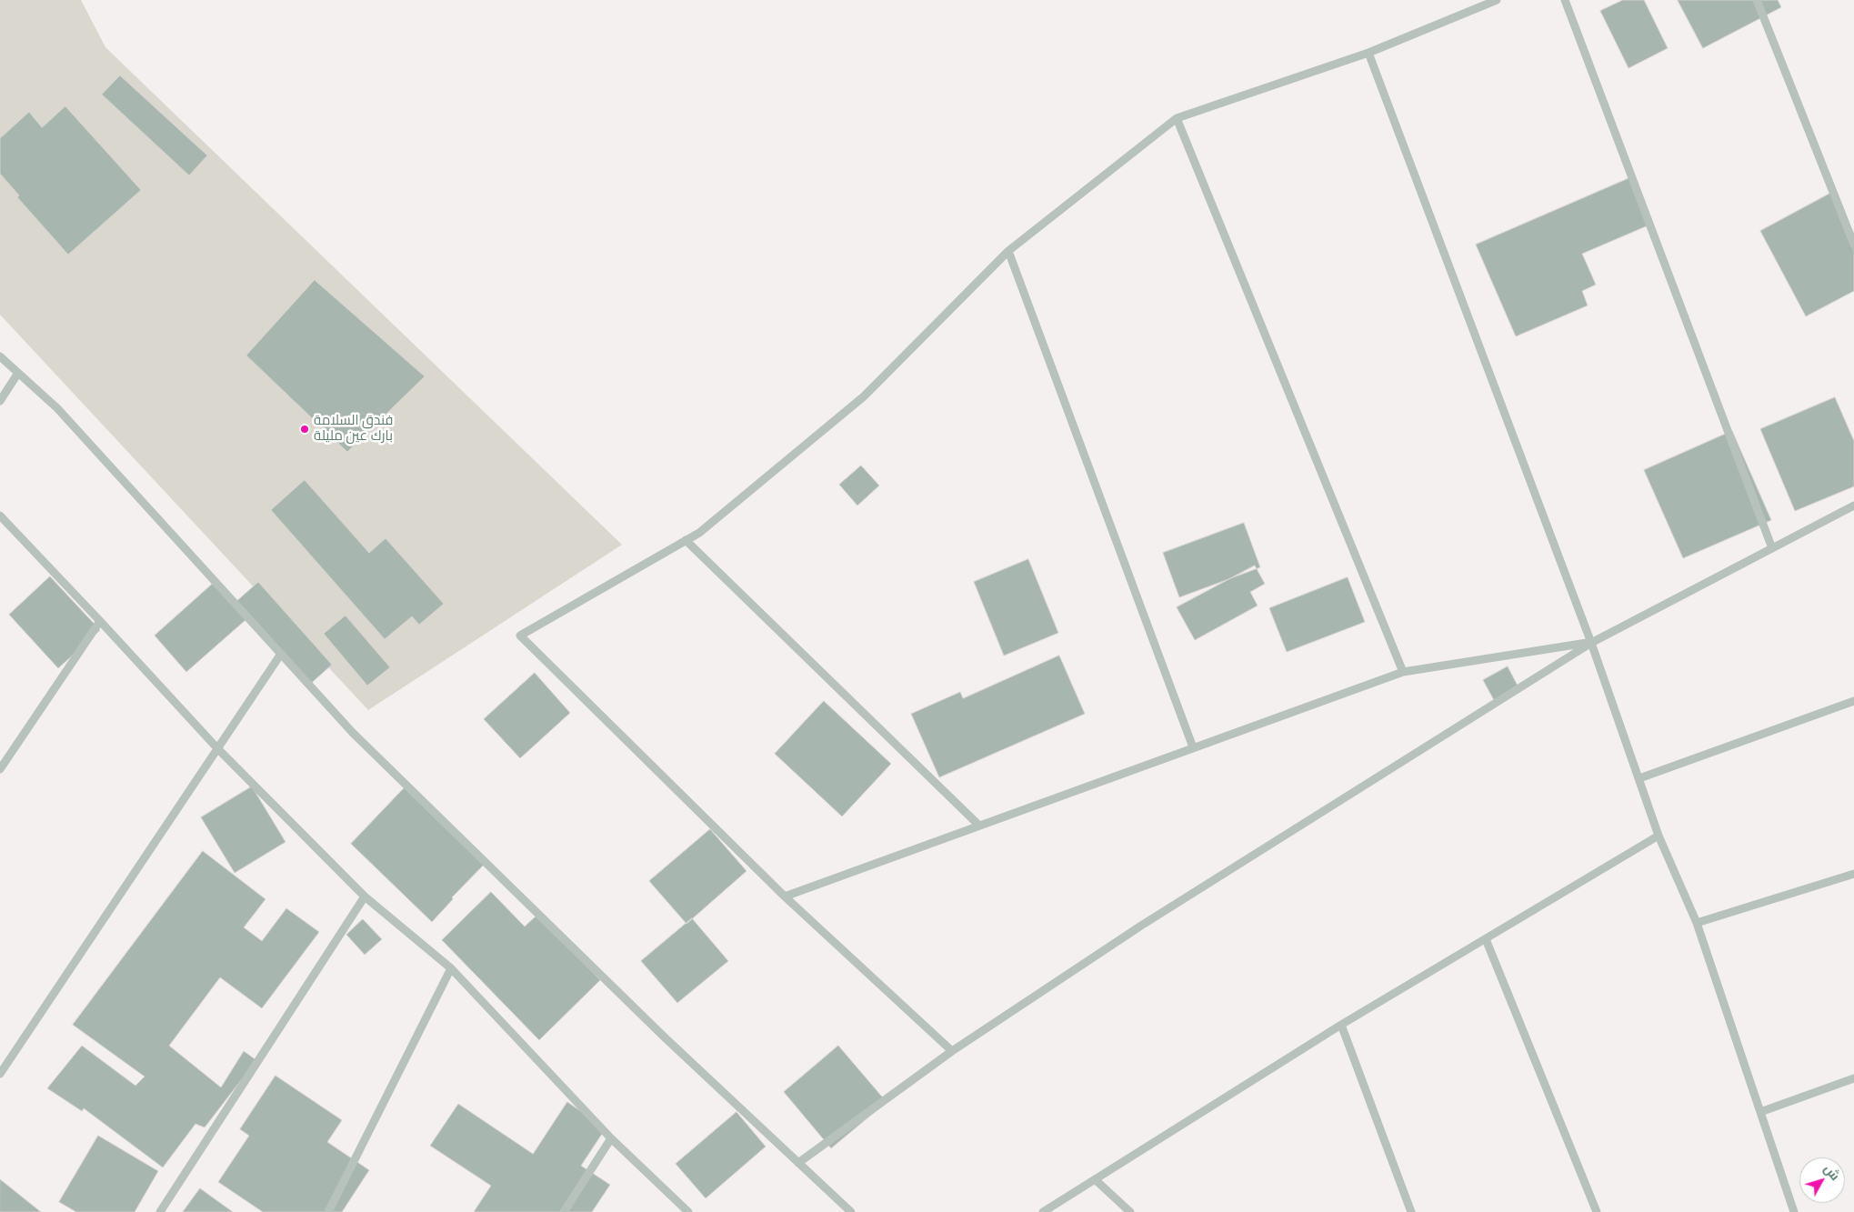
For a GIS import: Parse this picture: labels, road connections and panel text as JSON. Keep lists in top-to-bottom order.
{
  "places": ["فندق السلامة بارك عين مليلة"],
  "north": "top right"
}
